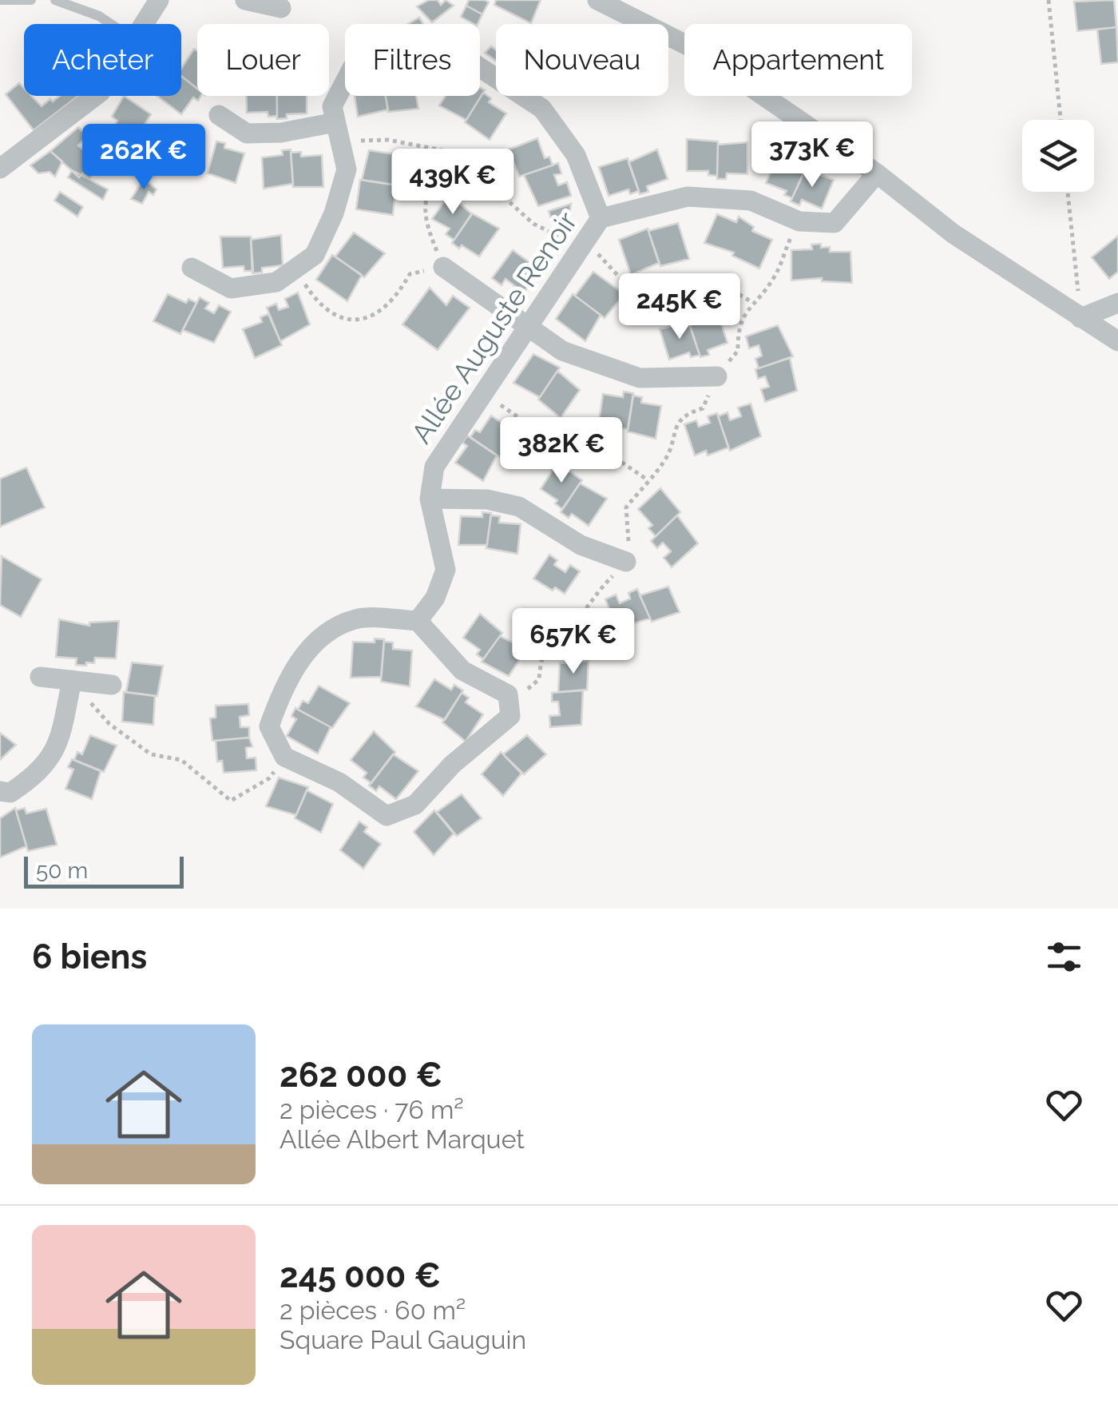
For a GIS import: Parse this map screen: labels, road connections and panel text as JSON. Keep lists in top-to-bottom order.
{
  "streets": {
    "street": ["Allée Auguste Renoir"]
  },
  "scale_bar": "50 m",
  "page": {
    "chip": [
      "Acheter",
      "Louer",
      "Filtres",
      "Nouveau",
      "Appartement"
    ],
    "price": [
      "373K €",
      "262K €",
      "439K €",
      "245K €",
      "382K €",
      "657K €"
    ],
    "scale": "50 m",
    "heading": "6 biens",
    "list": [
      {
        "name": "262 000 €",
        "note": "2 pièces · 76 m² · Allée Albert Marquet"
      },
      {
        "name": "245 000 €",
        "note": "2 pièces · 60 m² · Square Paul Gauguin"
      }
    ]
  }
}
